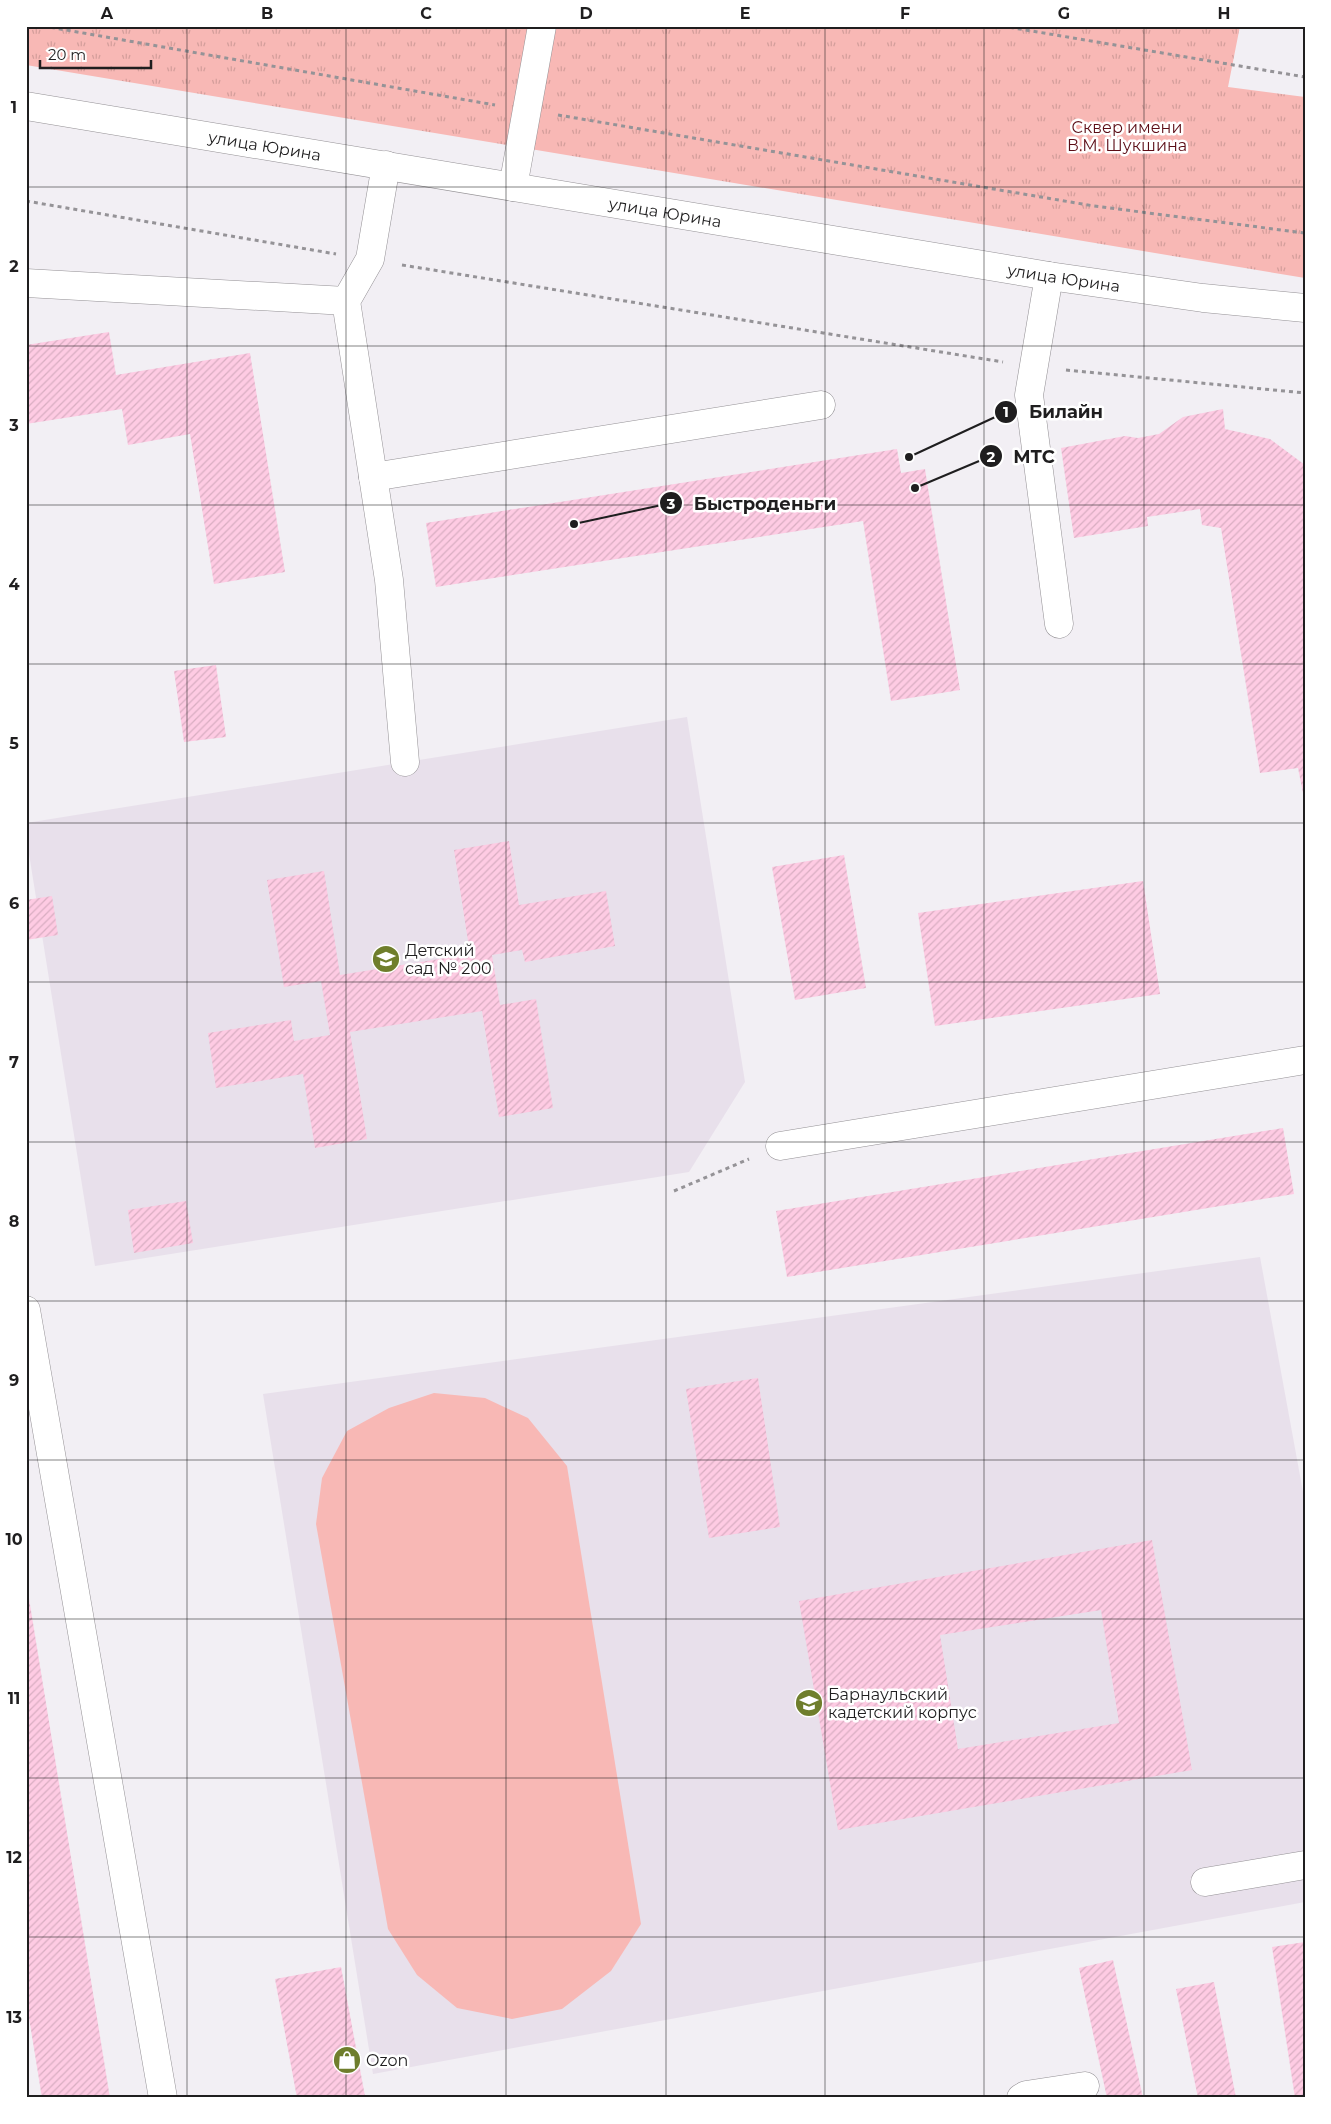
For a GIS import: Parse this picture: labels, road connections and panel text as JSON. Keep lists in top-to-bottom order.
{
  "streets": {
    "street": ["улица Юрина"]
  },
  "parks": ["Сквер имени В.М. Шукшина"],
  "places": {
    "other": ["Билайн", "МТС", "Быстроденьги"],
    "school or university": ["Детский сад № 200", "Барнаульский кадетский корпус"],
    "shop": ["Ozon"]
  },
  "scale_bar": "20 m",
  "grid": {
    "columns": [
      "A",
      "B",
      "C",
      "D",
      "E",
      "F",
      "G",
      "H"
    ],
    "rows": [
      "1",
      "2",
      "3",
      "4",
      "5",
      "6",
      "7",
      "8",
      "9",
      "10",
      "11",
      "12",
      "13"
    ]
  }
}
